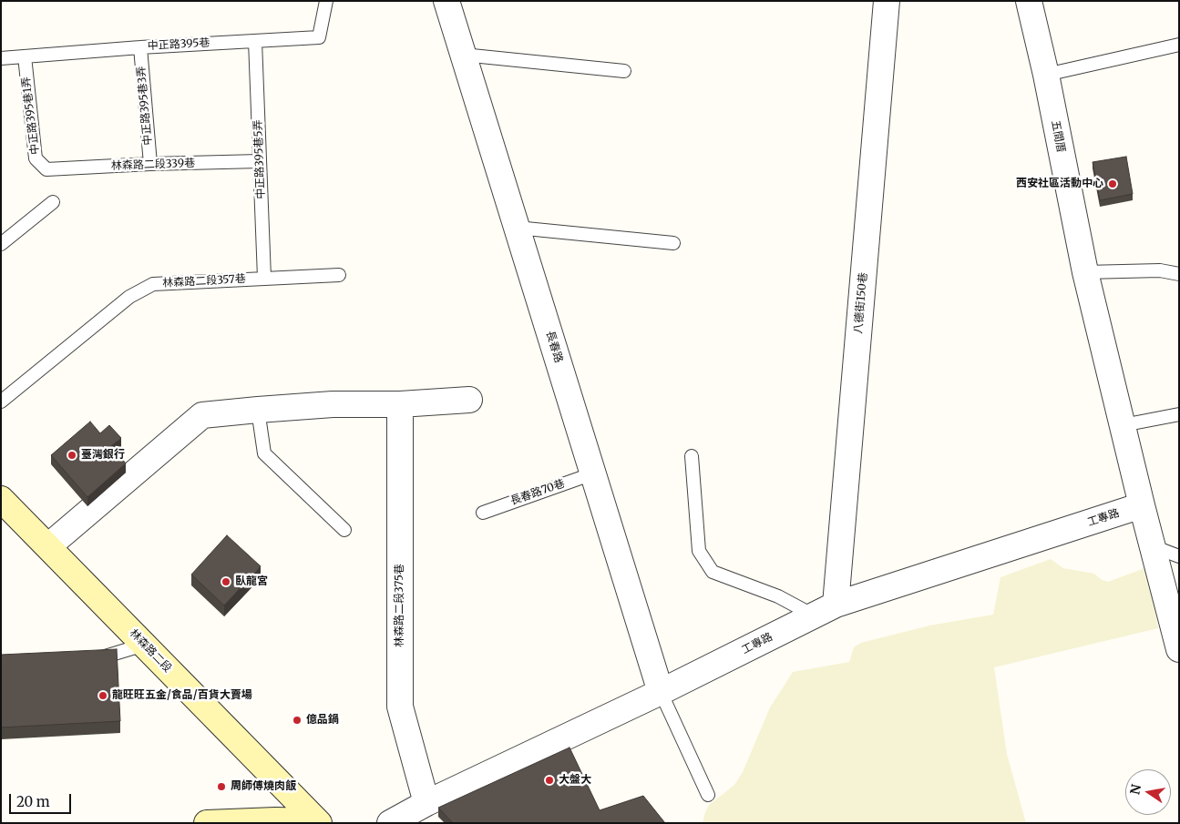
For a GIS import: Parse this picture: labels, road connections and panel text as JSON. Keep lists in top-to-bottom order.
{
  "streets": {
    "main road": ["林森路二段"],
    "street": [
      "五間厝",
      "八德街150巷",
      "長春路",
      "工專路",
      "林森路二段375巷"
    ],
    "lane": [
      "中正路395巷",
      "中正路395巷3弄",
      "中正路395巷1弄",
      "中正路395巷5弄",
      "林森路二段339巷",
      "林森路二段357巷",
      "長春路70巷"
    ]
  },
  "crossings": [
    ["中正路395巷", "中正路395巷3弄"],
    ["中正路395巷", "中正路395巷1弄"],
    ["中正路395巷", "中正路395巷5弄"],
    ["中正路395巷3弄", "林森路二段339巷"],
    ["中正路395巷1弄", "林森路二段339巷"],
    ["五間厝", "工專路"],
    ["中正路395巷5弄", "林森路二段339巷"],
    ["中正路395巷5弄", "林森路二段357巷"],
    ["八德街150巷", "工專路"],
    ["長春路", "長春路70巷"],
    ["長春路", "工專路"],
    ["工專路", "林森路二段375巷"]
  ],
  "places": [
    "西安社區活動中心",
    "臺灣銀行",
    "臥龍宮",
    "龍旺旺五金/食品/百貨大賣場",
    "億品鍋",
    "大盤大",
    "周師傅燒肉飯"
  ],
  "scale_bar": "20 m",
  "north": "left"
}
